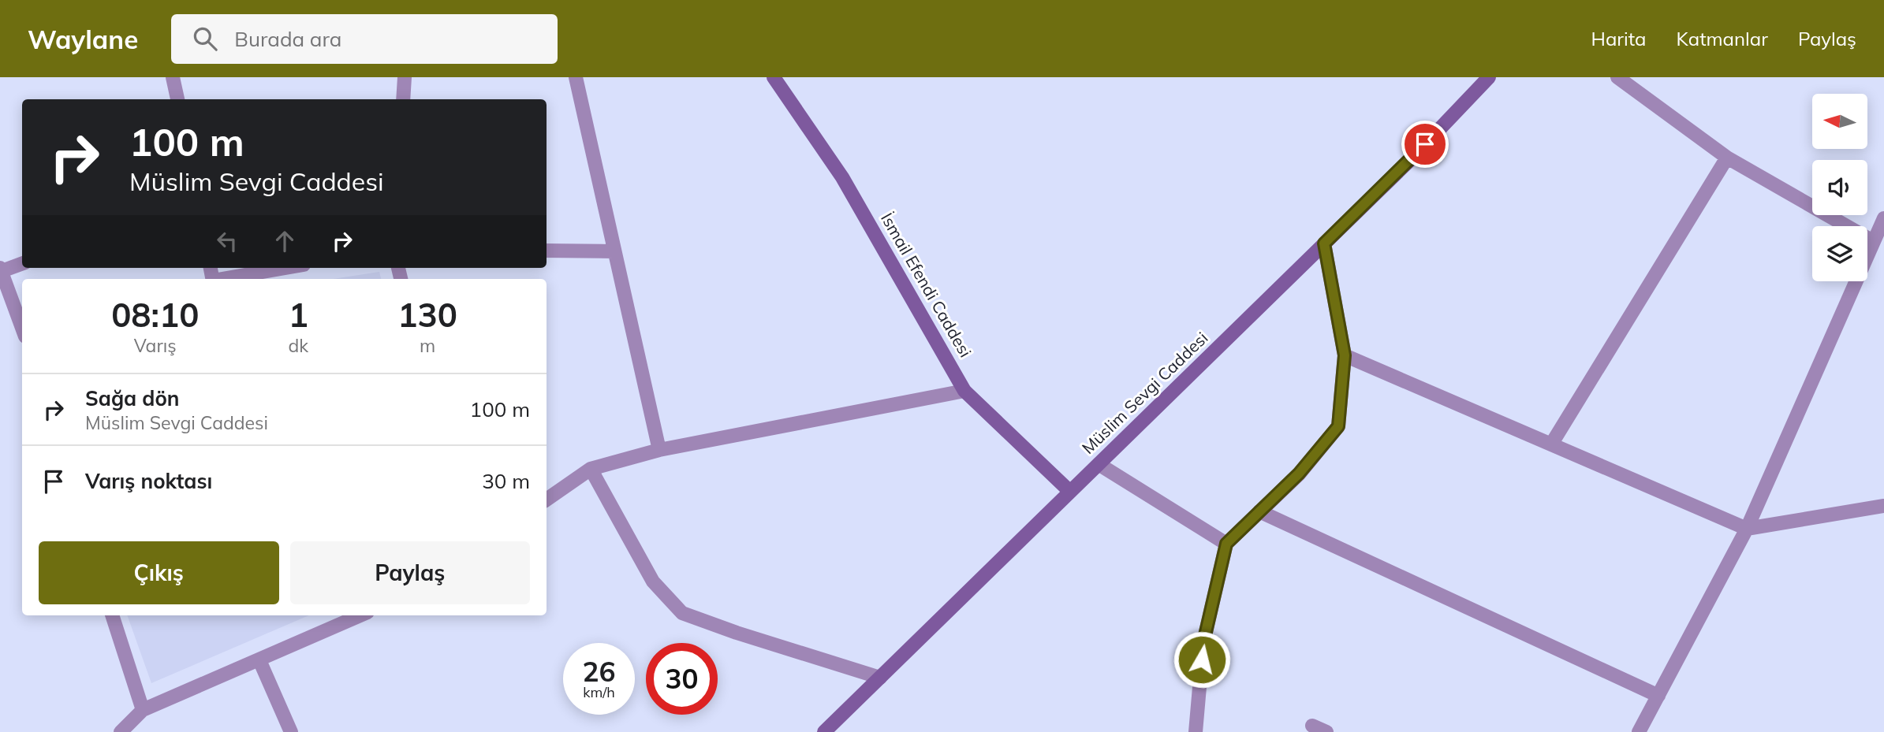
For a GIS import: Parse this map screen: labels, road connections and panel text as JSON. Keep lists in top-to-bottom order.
{
  "streets": {
    "main road": ["İsmail Efendi Caddesi", "Müslim Sevgi Caddesi"]
  },
  "crossings": [
    ["İsmail Efendi Caddesi", "Müslim Sevgi Caddesi"]
  ],
  "north": "left",
  "page": {
    "header": "Waylane",
    "search": "Burada ara",
    "nav": ["Harita", "Katmanlar", "Paylaş"],
    "turn": ["100 m", "Müslim Sevgi Caddesi"],
    "eta": [
      "08:10",
      "Varış",
      "1",
      "dk",
      "130",
      "m"
    ],
    "list": [
      {
        "name": "Sağa dön",
        "note": "Müslim Sevgi Caddesi",
        "value": "100 m"
      },
      {
        "name": "Varış noktası",
        "value": "30 m"
      }
    ],
    "buttons": ["Çıkış", "Paylaş"],
    "speed": "26 km/h",
    "limit": "30"
  }
}
